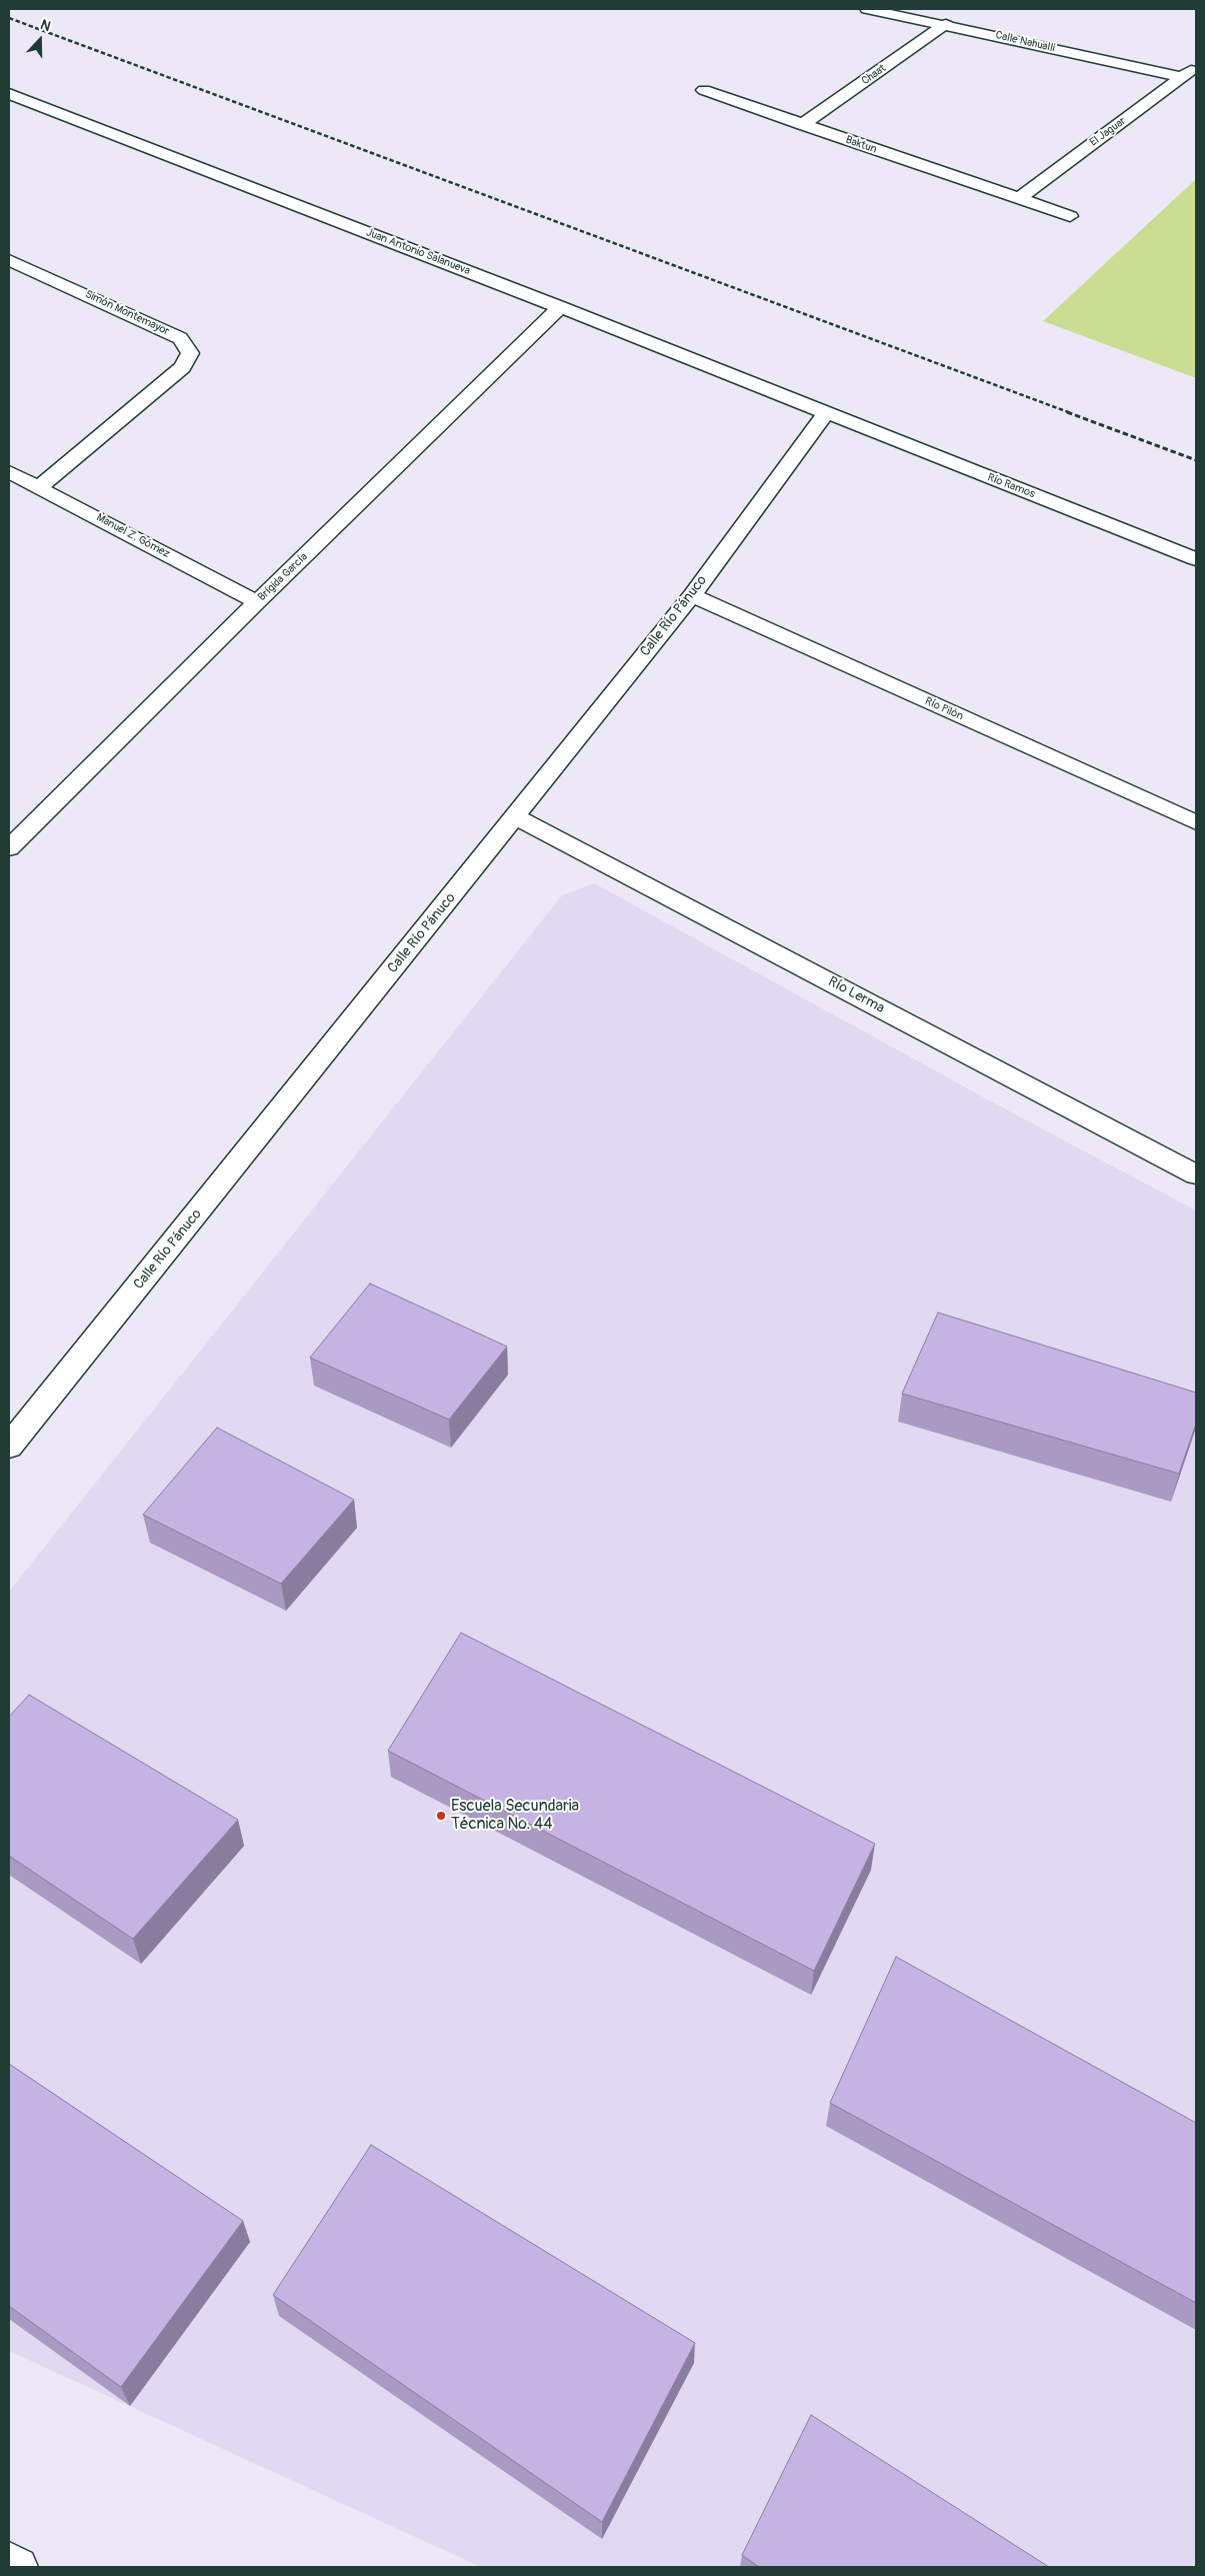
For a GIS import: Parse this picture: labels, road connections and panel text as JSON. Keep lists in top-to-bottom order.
{
  "streets": {
    "street": [
      "Calle Nahualli",
      "Chaat",
      "El Jaguar",
      "Baktun",
      "Juan Antonio Salanueva",
      "Simón Montemayor",
      "Río Ramos",
      "Manuel Z. Gómez",
      "Brígida García",
      "Calle Río Pánuco",
      "Río Pilón",
      "Río Lerma"
    ]
  },
  "crossings": [
    ["Calle Nahualli", "Chaat"],
    ["Calle Nahualli", "El Jaguar"],
    ["Chaat", "Baktun"],
    ["El Jaguar", "Baktun"],
    ["Juan Antonio Salanueva", "Río Ramos"],
    ["Juan Antonio Salanueva", "Brígida García"],
    ["Juan Antonio Salanueva", "Calle Río Pánuco"],
    ["Simón Montemayor", "Manuel Z. Gómez"],
    ["Río Ramos", "Calle Río Pánuco"],
    ["Manuel Z. Gómez", "Brígida García"],
    ["Calle Río Pánuco", "Río Pilón"],
    ["Calle Río Pánuco", "Río Lerma"]
  ],
  "places": ["Escuela Secundaria Técnica No. 44"],
  "north": "top"
}
